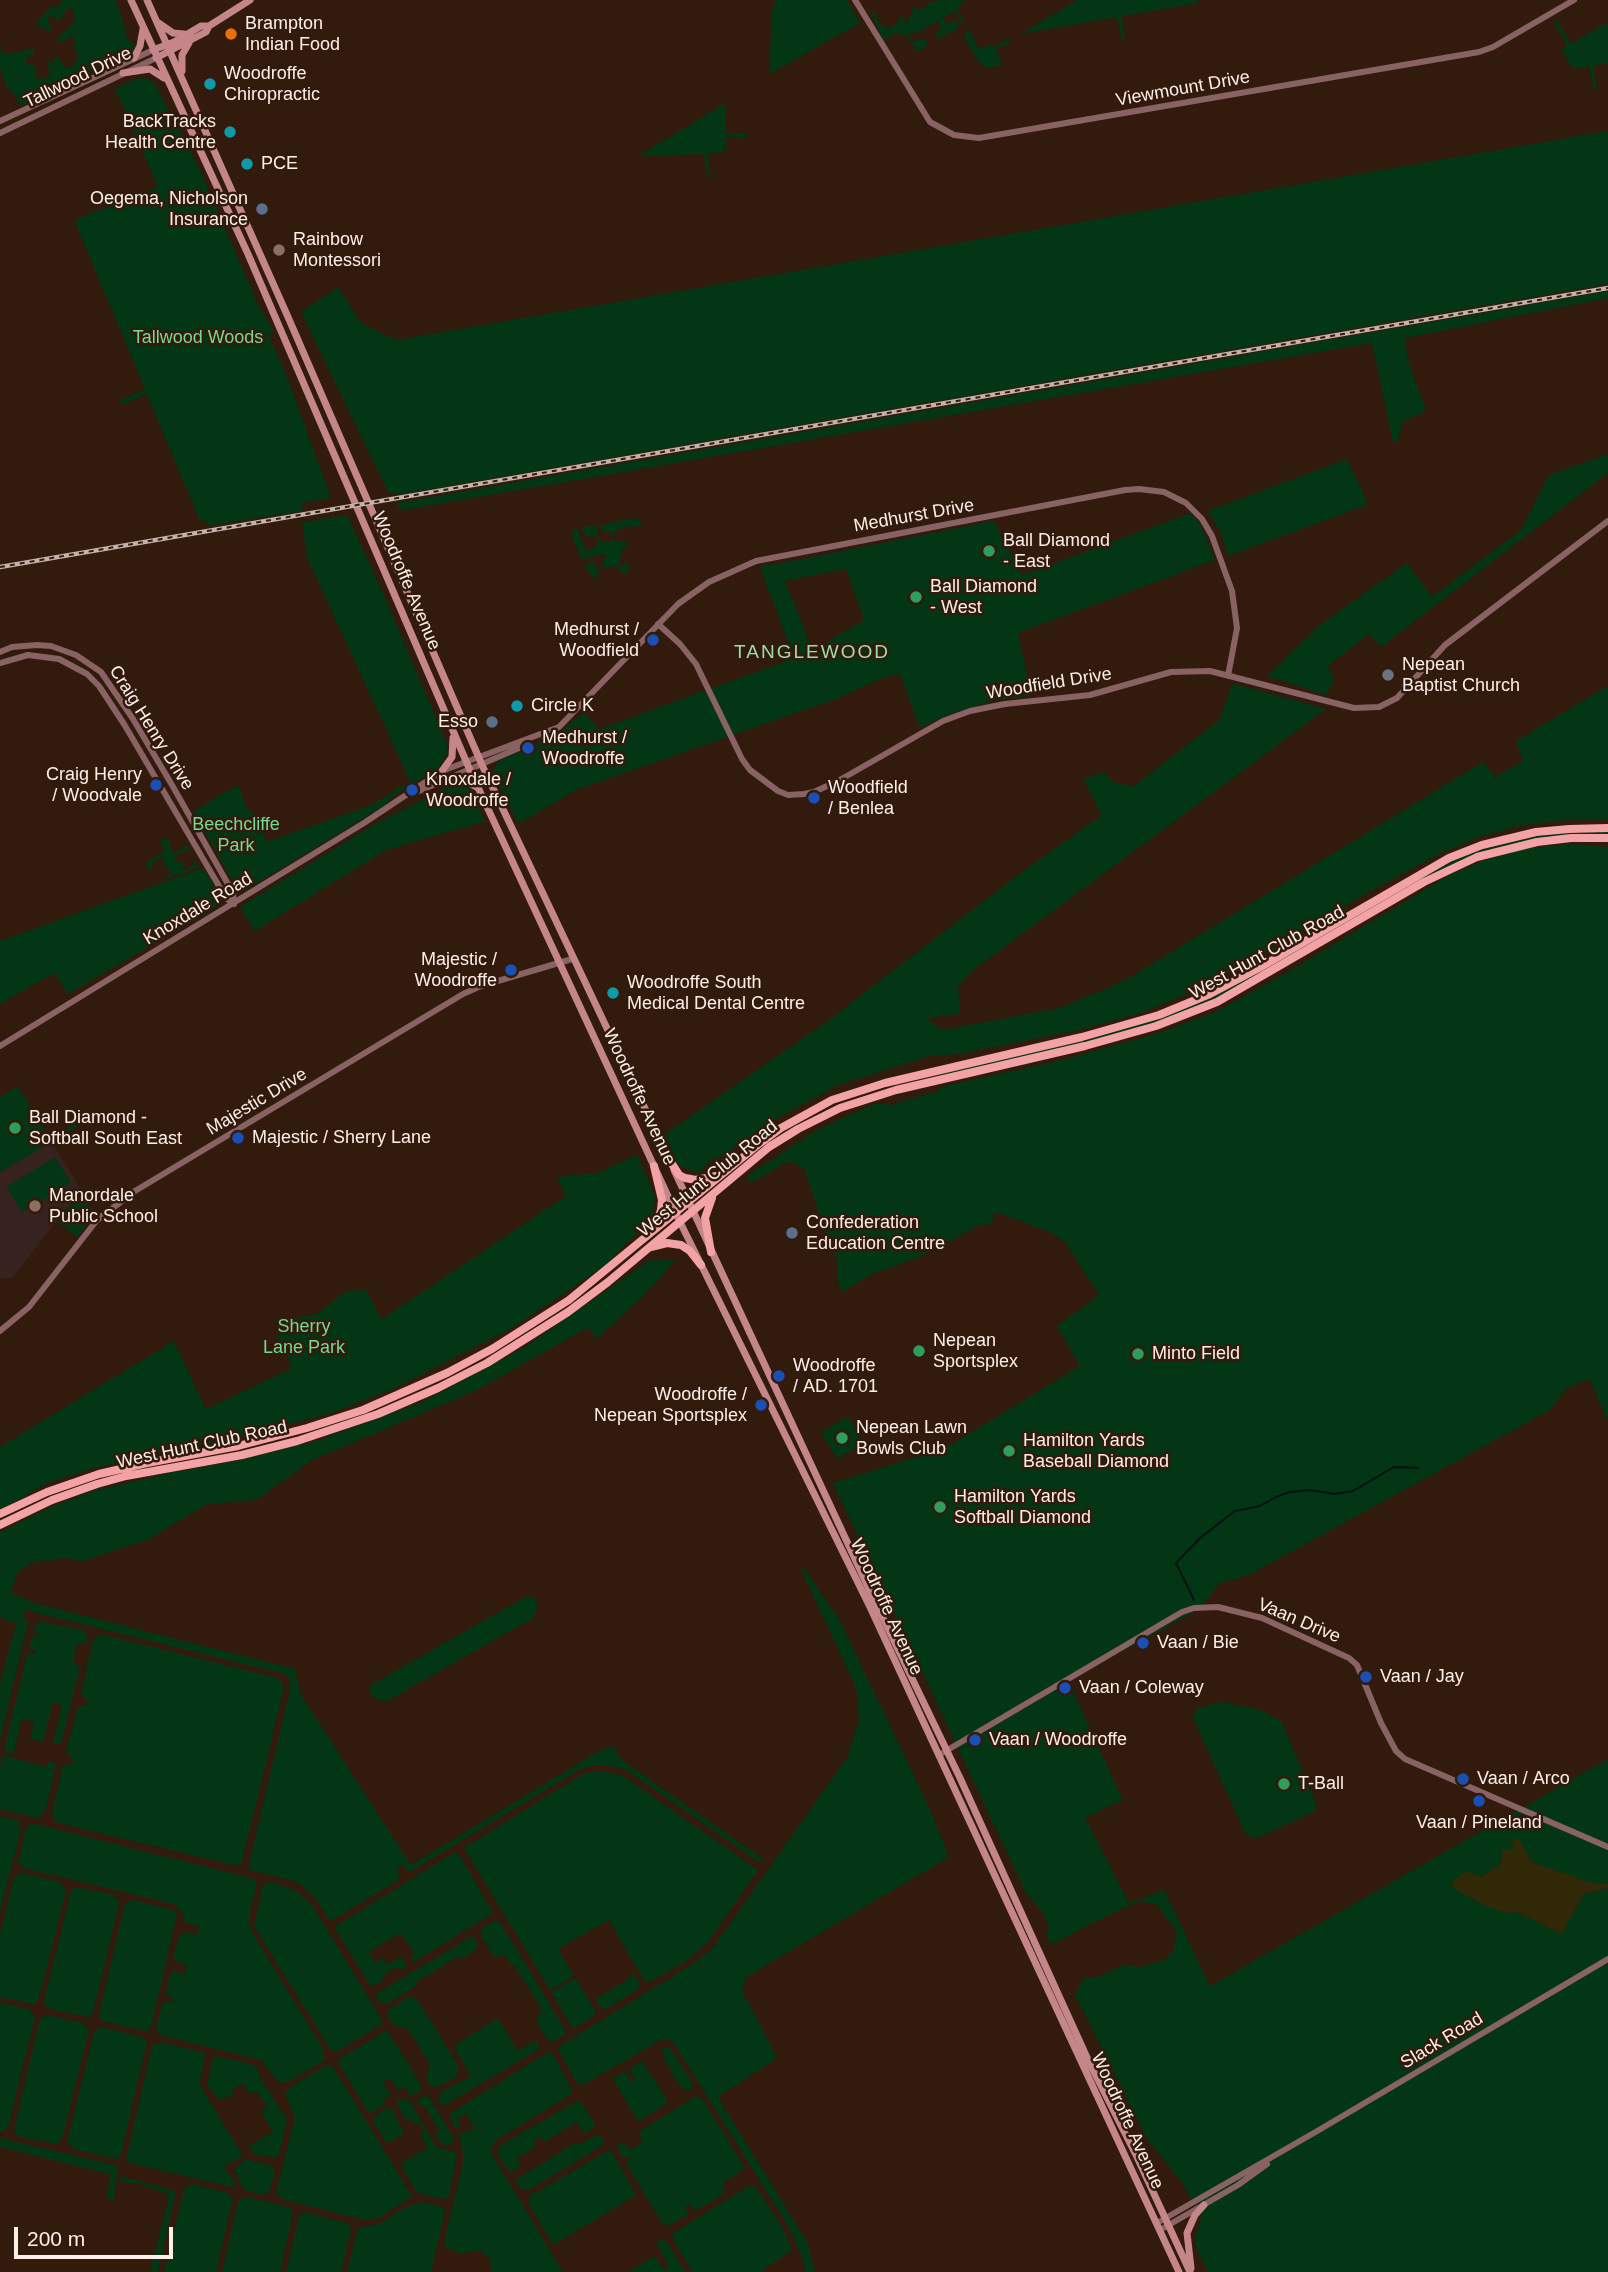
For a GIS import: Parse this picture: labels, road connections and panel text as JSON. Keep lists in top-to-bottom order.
{
  "streets": {
    "main road": ["Tallwood Drive", "Woodroffe Avenue", "West Hunt Club Road"],
    "street": [
      "Viewmount Drive",
      "Medhurst Drive",
      "Woodfield Drive",
      "Craig Henry Drive",
      "Knoxdale Road",
      "Majestic Drive",
      "Vaan Drive",
      "Slack Road"
    ]
  },
  "crossings": [
    ["Tallwood Drive", "Woodroffe Avenue"],
    ["Medhurst Drive", "Woodroffe Avenue"],
    ["Medhurst Drive", "Woodfield Drive"],
    ["Medhurst Drive", "Knoxdale Road"],
    ["Woodroffe Avenue", "Knoxdale Road"],
    ["Woodroffe Avenue", "West Hunt Club Road"],
    ["Woodroffe Avenue", "Majestic Drive"],
    ["Woodroffe Avenue", "Vaan Drive"],
    ["Woodroffe Avenue", "Slack Road"],
    ["Craig Henry Drive", "Knoxdale Road"]
  ],
  "districts": ["TANGLEWOOD"],
  "parks": ["Tallwood Woods", "Beechcliffe Park", "Sherry Lane Park"],
  "places": [
    "Brampton Indian Food",
    "Woodroffe Chiropractic",
    "BackTracks Health Centre",
    "PCE",
    "Oegema, Nicholson Insurance",
    "Rainbow Montessori",
    "Ball Diamond - East",
    "Ball Diamond - West",
    "Medhurst / Woodfield",
    "Nepean Baptist Church",
    "Circle K",
    "Esso",
    "Medhurst / Woodroffe",
    "Craig Henry / Woodvale",
    "Knoxdale / Woodroffe",
    "Woodfield / Benlea",
    "Majestic / Woodroffe",
    "Woodroffe South Medical Dental Centre",
    "Ball Diamond - Softball South East",
    "Majestic / Sherry Lane",
    "Manordale Public School",
    "Confederation Education Centre",
    "Nepean Sportsplex",
    "Minto Field",
    "Woodroffe / AD. 1701",
    "Woodroffe / Nepean Sportsplex",
    "Nepean Lawn Bowls Club",
    "Hamilton Yards Baseball Diamond",
    "Hamilton Yards Softball Diamond",
    "Vaan / Bie",
    "Vaan / Jay",
    "Vaan / Coleway",
    "Vaan / Woodroffe",
    "Vaan / Arco",
    "T-Ball",
    "Vaan / Pineland"
  ],
  "scale_bar": "200 m"
}
